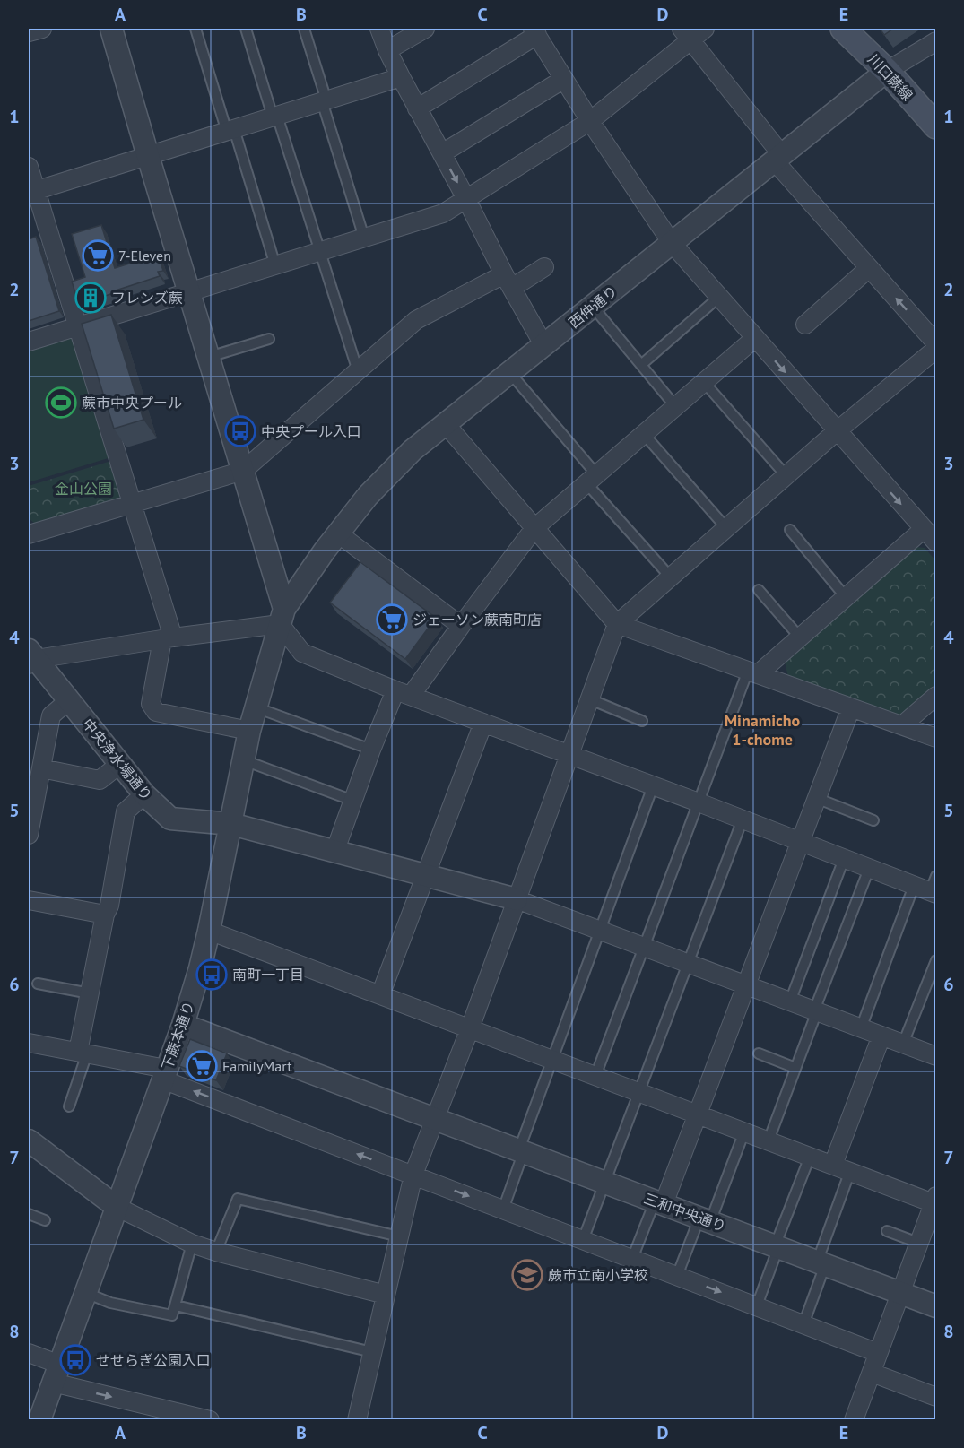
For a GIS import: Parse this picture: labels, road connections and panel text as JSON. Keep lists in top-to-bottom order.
{
  "streets": {
    "main road": ["川口蕨線"],
    "street": [
      "西仲通り",
      "中央浄水場通り",
      "下蕨本通り",
      "三和中央通り"
    ]
  },
  "crossings": [
    ["川口蕨線", "西仲通り"],
    ["西仲通り", "下蕨本通り"],
    ["中央浄水場通り", "下蕨本通り"],
    ["下蕨本通り", "三和中央通り"]
  ],
  "districts": ["Minamicho 1-chome"],
  "parks": ["金山公園"],
  "places": {
    "supermarket": ["7-Eleven", "ジェーソン蕨南町店", "FamilyMart"],
    "building": ["フレンズ蕨"],
    "sports": ["蕨市中央プール"],
    "bus stop": ["中央プール入口", "南町一丁目", "せせらぎ公園入口"],
    "school or university": ["蕨市立南小学校"]
  },
  "grid": {
    "columns": [
      "A",
      "B",
      "C",
      "D",
      "E"
    ],
    "rows": [
      "1",
      "2",
      "3",
      "4",
      "5",
      "6",
      "7",
      "8"
    ]
  }
}
